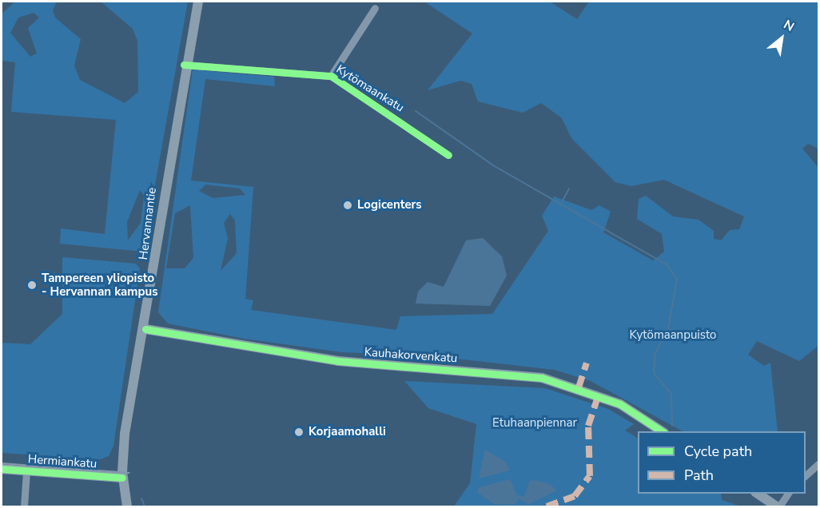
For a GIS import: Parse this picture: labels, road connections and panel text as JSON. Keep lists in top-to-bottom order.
{
  "streets": {
    "street": [
      "Kytömaankatu",
      "Hervannantie",
      "Kauhakorvenkatu",
      "Hermiankatu"
    ]
  },
  "crossings": [
    ["Kytömaankatu", "Hervannantie"],
    ["Hervannantie", "Kauhakorvenkatu"],
    ["Hervannantie", "Hermiankatu"]
  ],
  "parks": ["Kytömaanpuisto", "Etuhaanpiennar"],
  "places": ["Logicenters", "Tampereen yliopisto - Hervannan kampus", "Korjaamohalli"],
  "legend": ["Cycle path", "Path"],
  "north": "top right"
}
